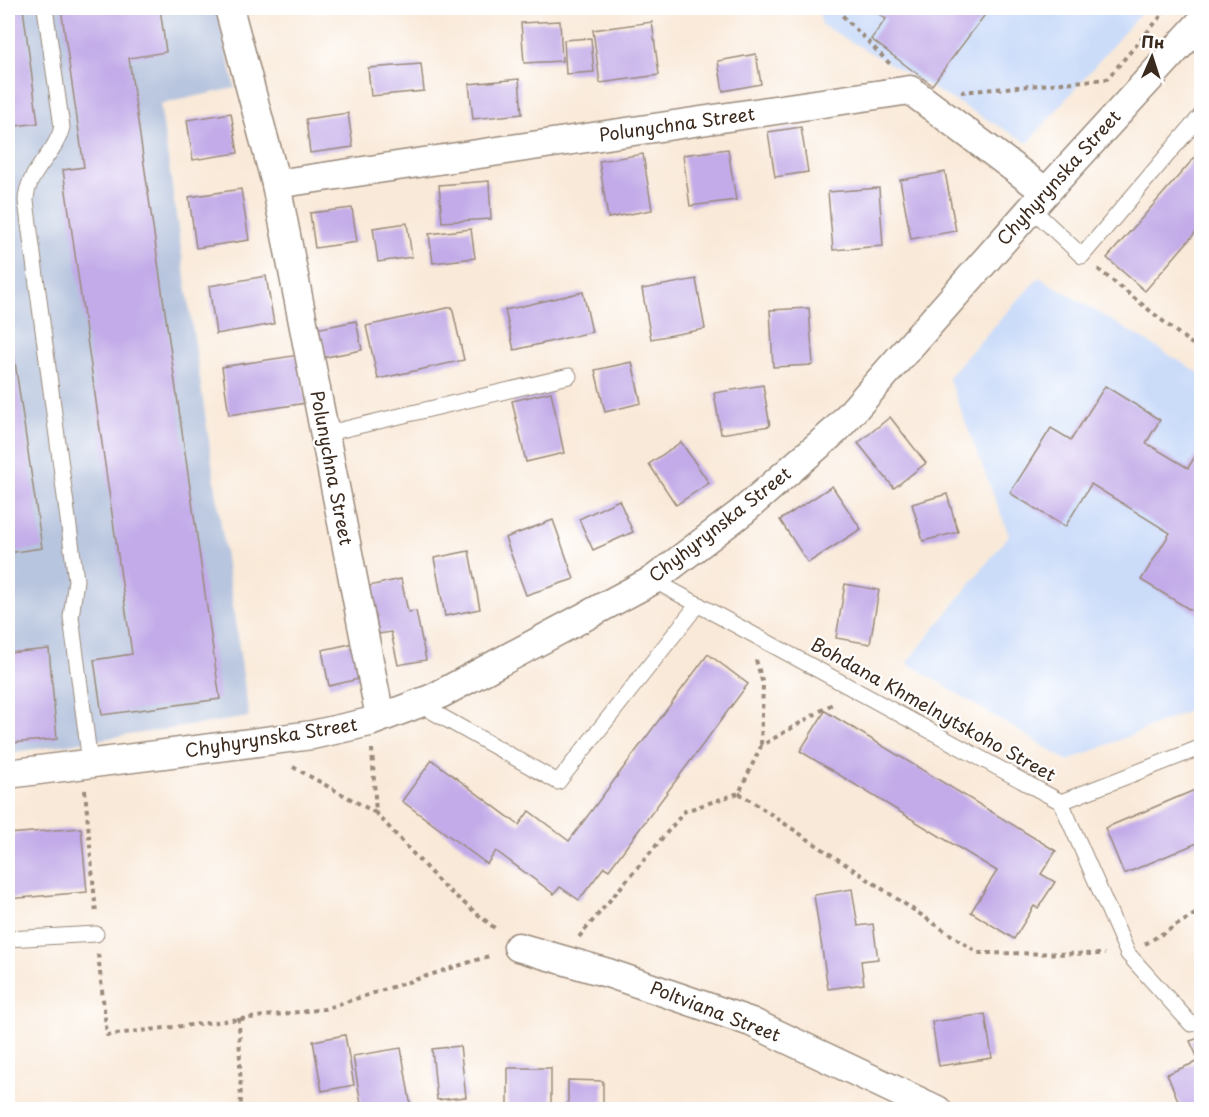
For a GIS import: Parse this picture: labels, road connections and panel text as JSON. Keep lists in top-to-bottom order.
{
  "streets": {
    "street": ["Polunychna Street", "Chyhyrynska Street", "Poltviana Street"],
    "lane": ["Bohdana Khmelnytskoho Street"]
  },
  "crossings": [
    ["Polunychna Street", "Chyhyrynska Street"],
    ["Chyhyrynska Street", "Bohdana Khmelnytskoho Street"]
  ],
  "north": "top"
}
